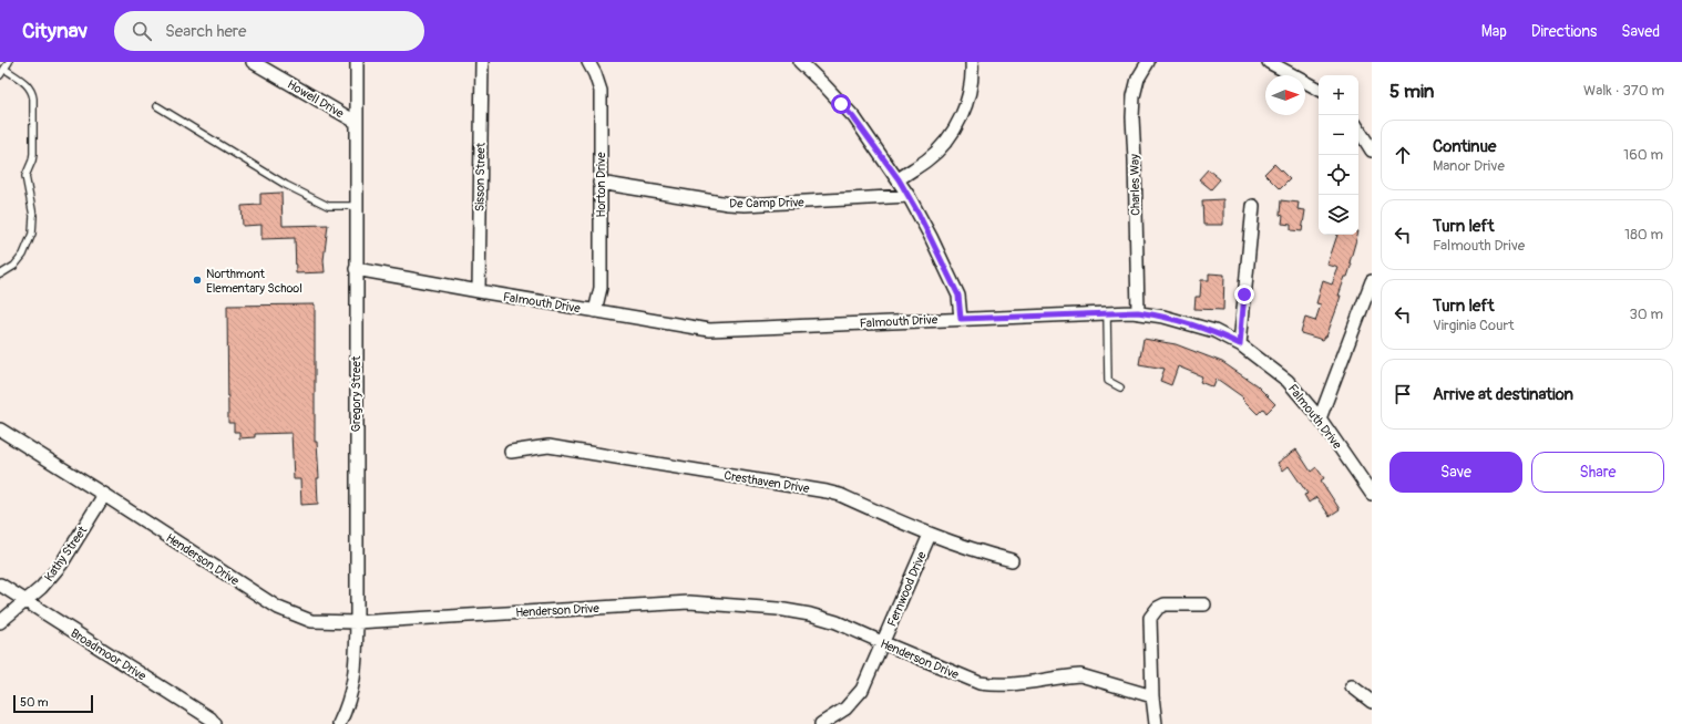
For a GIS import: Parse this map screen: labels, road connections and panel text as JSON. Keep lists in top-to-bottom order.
{
  "streets": {
    "street": [
      "Howell Drive",
      "Sisson Street",
      "Horton Drive",
      "Charles Way",
      "De Camp Drive",
      "Falmouth Drive",
      "Gregory Street",
      "Cresthaven Drive",
      "Kathy Street",
      "Henderson Drive",
      "Fernwood Drive",
      "Broadmoor Drive"
    ]
  },
  "crossings": [
    ["Howell Drive", "Gregory Street"],
    ["Sisson Street", "Falmouth Drive"],
    ["Horton Drive", "De Camp Drive"],
    ["Horton Drive", "Falmouth Drive"],
    ["Charles Way", "Falmouth Drive"],
    ["Falmouth Drive", "Gregory Street"],
    ["Gregory Street", "Henderson Drive"],
    ["Cresthaven Drive", "Fernwood Drive"],
    ["Kathy Street", "Henderson Drive"],
    ["Kathy Street", "Broadmoor Drive"],
    ["Henderson Drive", "Fernwood Drive"]
  ],
  "places": ["Northmont Elementary School"],
  "scale_bar": "50 m",
  "north": "right",
  "page": {
    "header": "Citynav",
    "search": "Search here",
    "nav": ["Map", "Directions", "Saved"],
    "heading": ["5 min", "Walk · 370 m"],
    "map_buttons": ["+", "−"],
    "list": [
      ["Continue", "Manor Drive", "160 m"],
      ["Turn left", "Falmouth Drive", "180 m"],
      ["Turn left", "Virginia Court", "30 m"],
      "Arrive at destination"
    ],
    "buttons": ["Save", "Share"],
    "scale": "50 m"
  }
}
